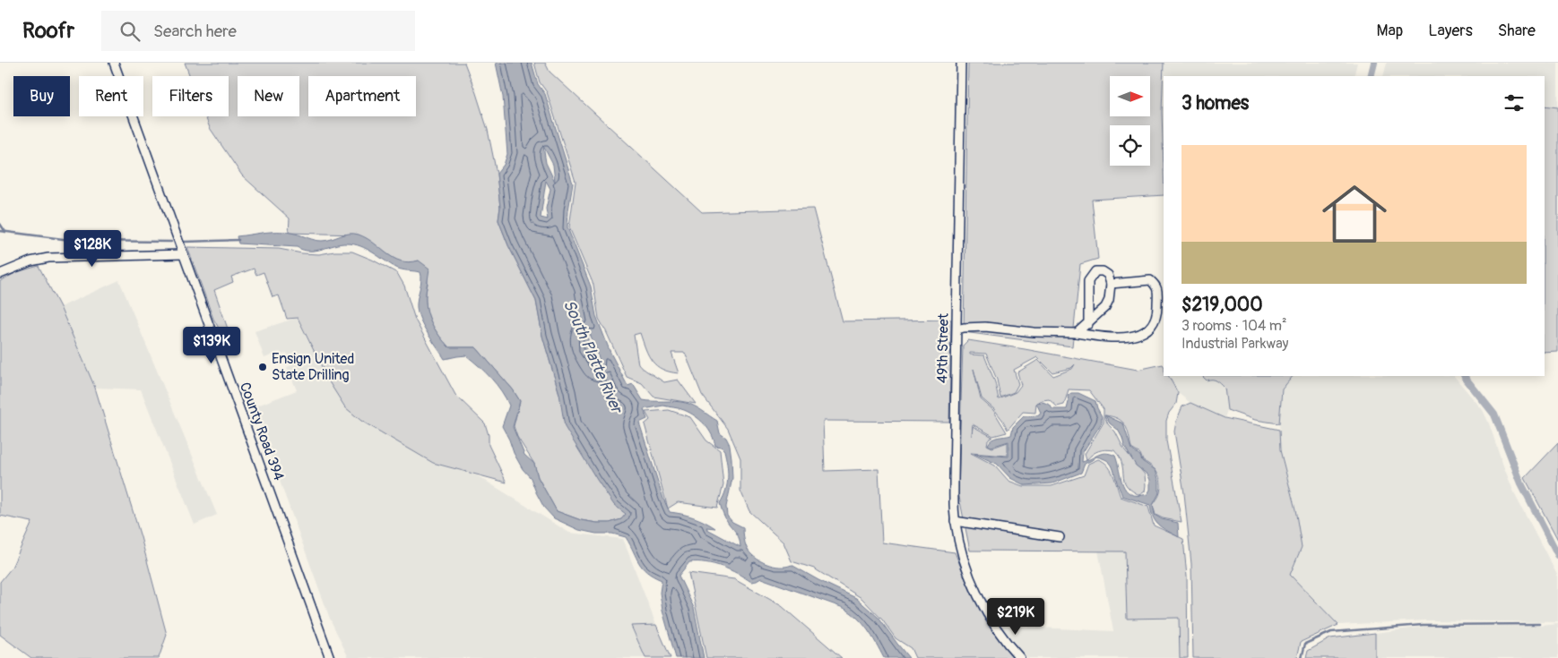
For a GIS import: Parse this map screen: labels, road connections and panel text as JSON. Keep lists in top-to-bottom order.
{
  "streets": {
    "street": ["49th Street", "County Road 394"]
  },
  "water": ["South Platte River"],
  "places": ["Ensign United State Drilling"],
  "north": "right",
  "page": {
    "header": "Roofr",
    "search": "Search here",
    "nav": ["Map", "Layers", "Share"],
    "chip": [
      "Buy",
      "Rent",
      "Filters",
      "New",
      "Apartment"
    ],
    "heading": "3 homes",
    "list": [
      {
        "name": "$219,000",
        "note": "3 rooms · 104 m² · Industrial Parkway"
      }
    ],
    "price": ["$128K", "$139K", "$219K"]
  }
}
